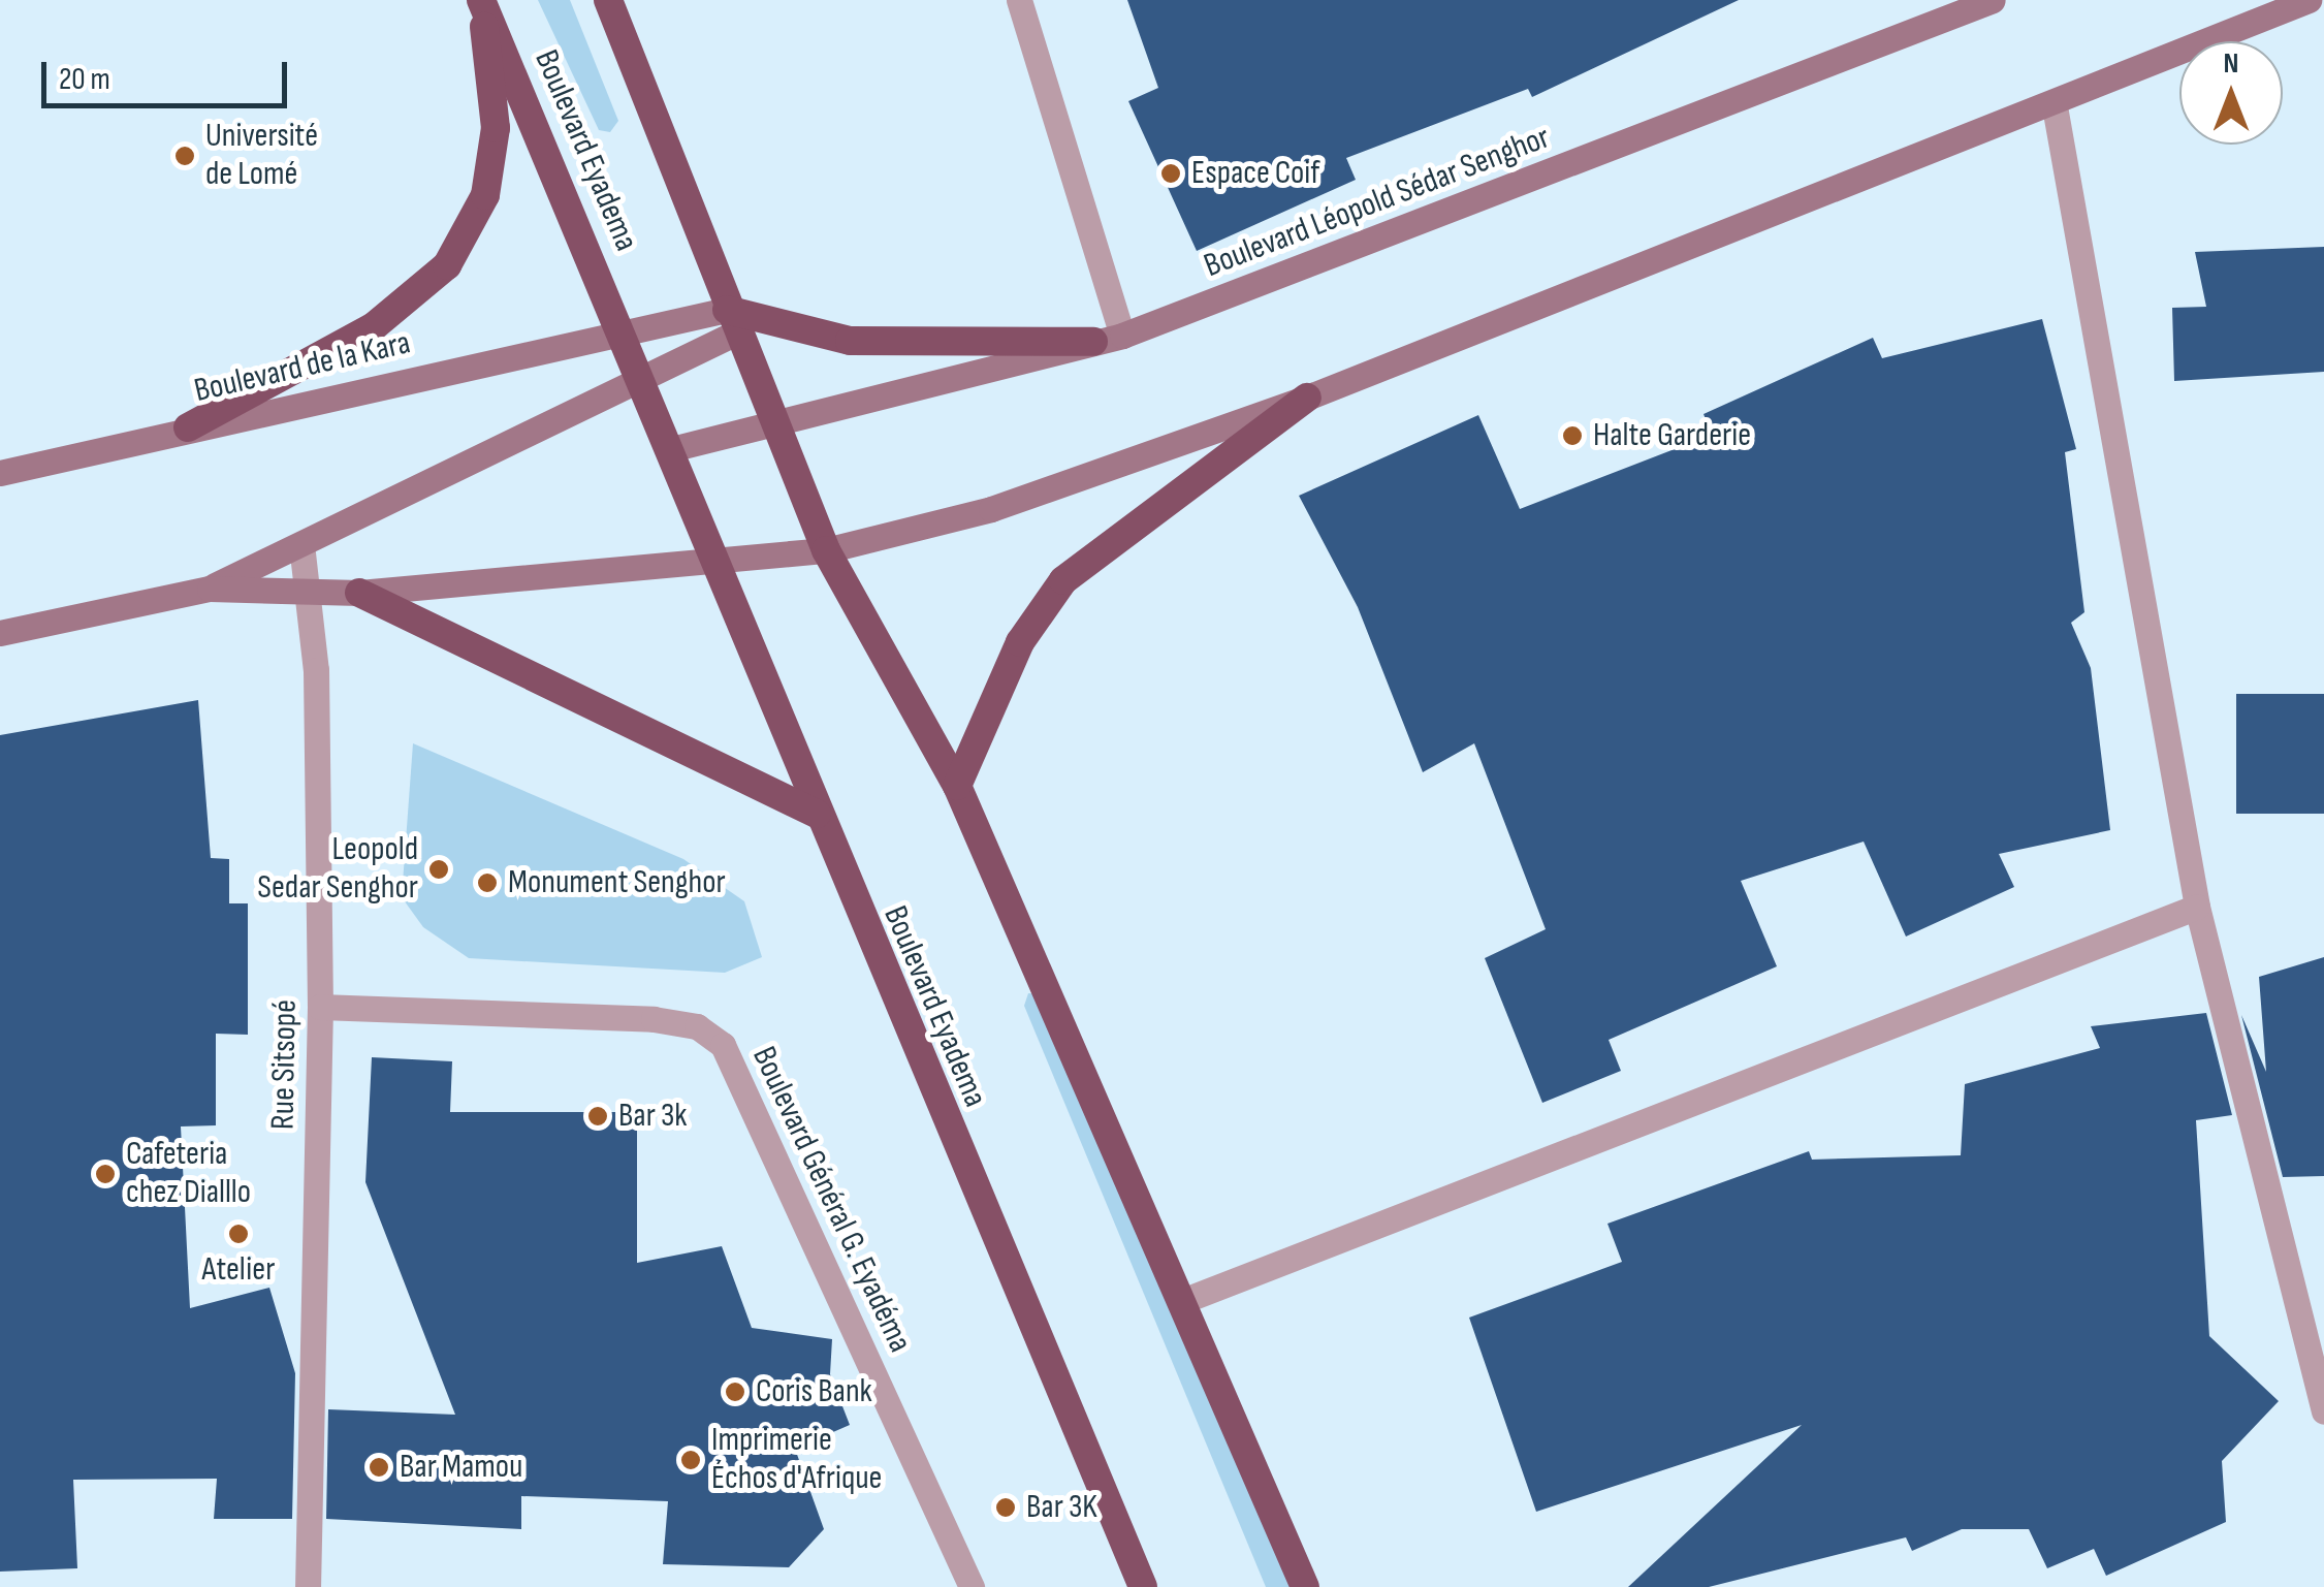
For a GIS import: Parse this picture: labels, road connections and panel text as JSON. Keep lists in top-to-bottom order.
{
  "streets": {
    "highway": ["Boulevard Eyadema"],
    "main road": ["Boulevard Léopold Sédar Senghor", "Boulevard de la Kara"],
    "street": ["Rue Sitsopé", "Boulevard Général G. Eyadéma"]
  },
  "crossings": [
    ["Boulevard Eyadema", "Boulevard de la Kara"],
    ["Rue Sitsopé", "Boulevard Général G. Eyadéma"]
  ],
  "places": [
    "Université de Lomé",
    "Espace Coif",
    "Halte Garderie",
    "Leopold Sedar Senghor",
    "Monument Senghor",
    "Bar 3k",
    "Cafeteria chez Dialllo",
    "Atelier",
    "Coris Bank",
    "Imprimerie Échos d'Afrique",
    "Bar Mamou",
    "Bar 3K"
  ],
  "scale_bar": "20 m",
  "north": "top"
}
